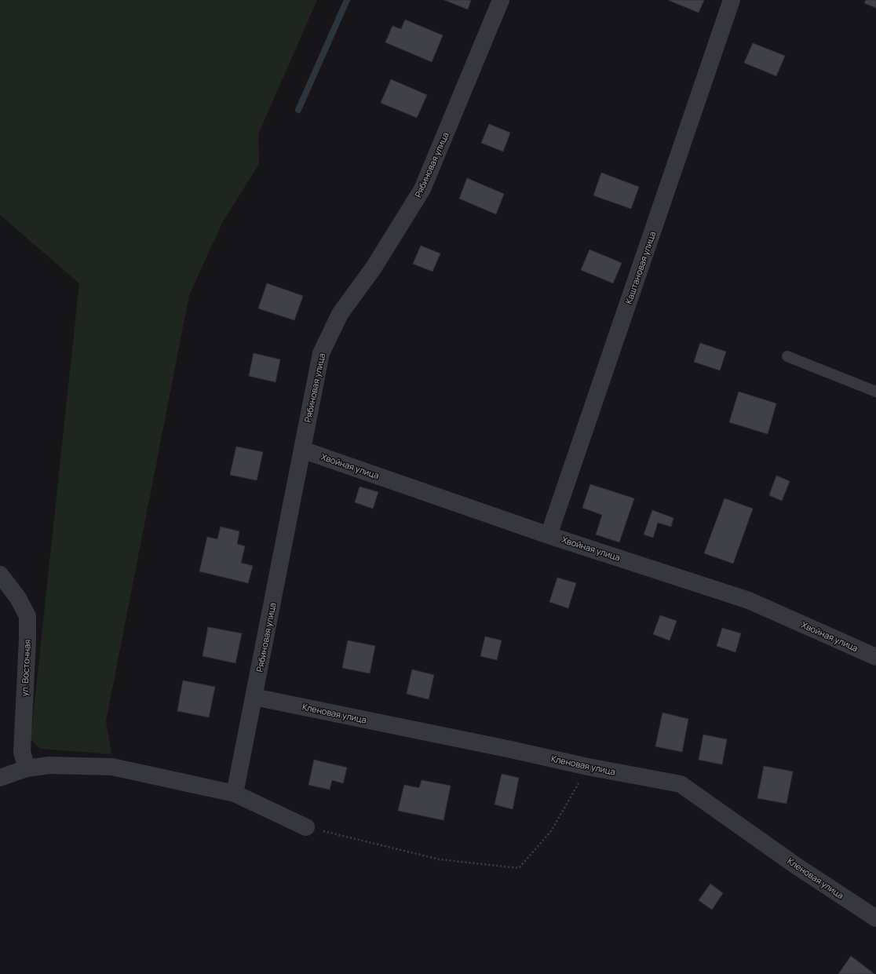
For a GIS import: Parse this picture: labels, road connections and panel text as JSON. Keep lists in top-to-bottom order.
{
  "streets": {
    "street": [
      "Рябиновая улица",
      "Каштановая улица",
      "Хвойная улица",
      "ул. Восточная",
      "Кленовая улица"
    ]
  },
  "crossings": [
    ["Рябиновая улица", "Хвойная улица"],
    ["Рябиновая улица", "Кленовая улица"],
    ["Каштановая улица", "Хвойная улица"]
  ]
}
